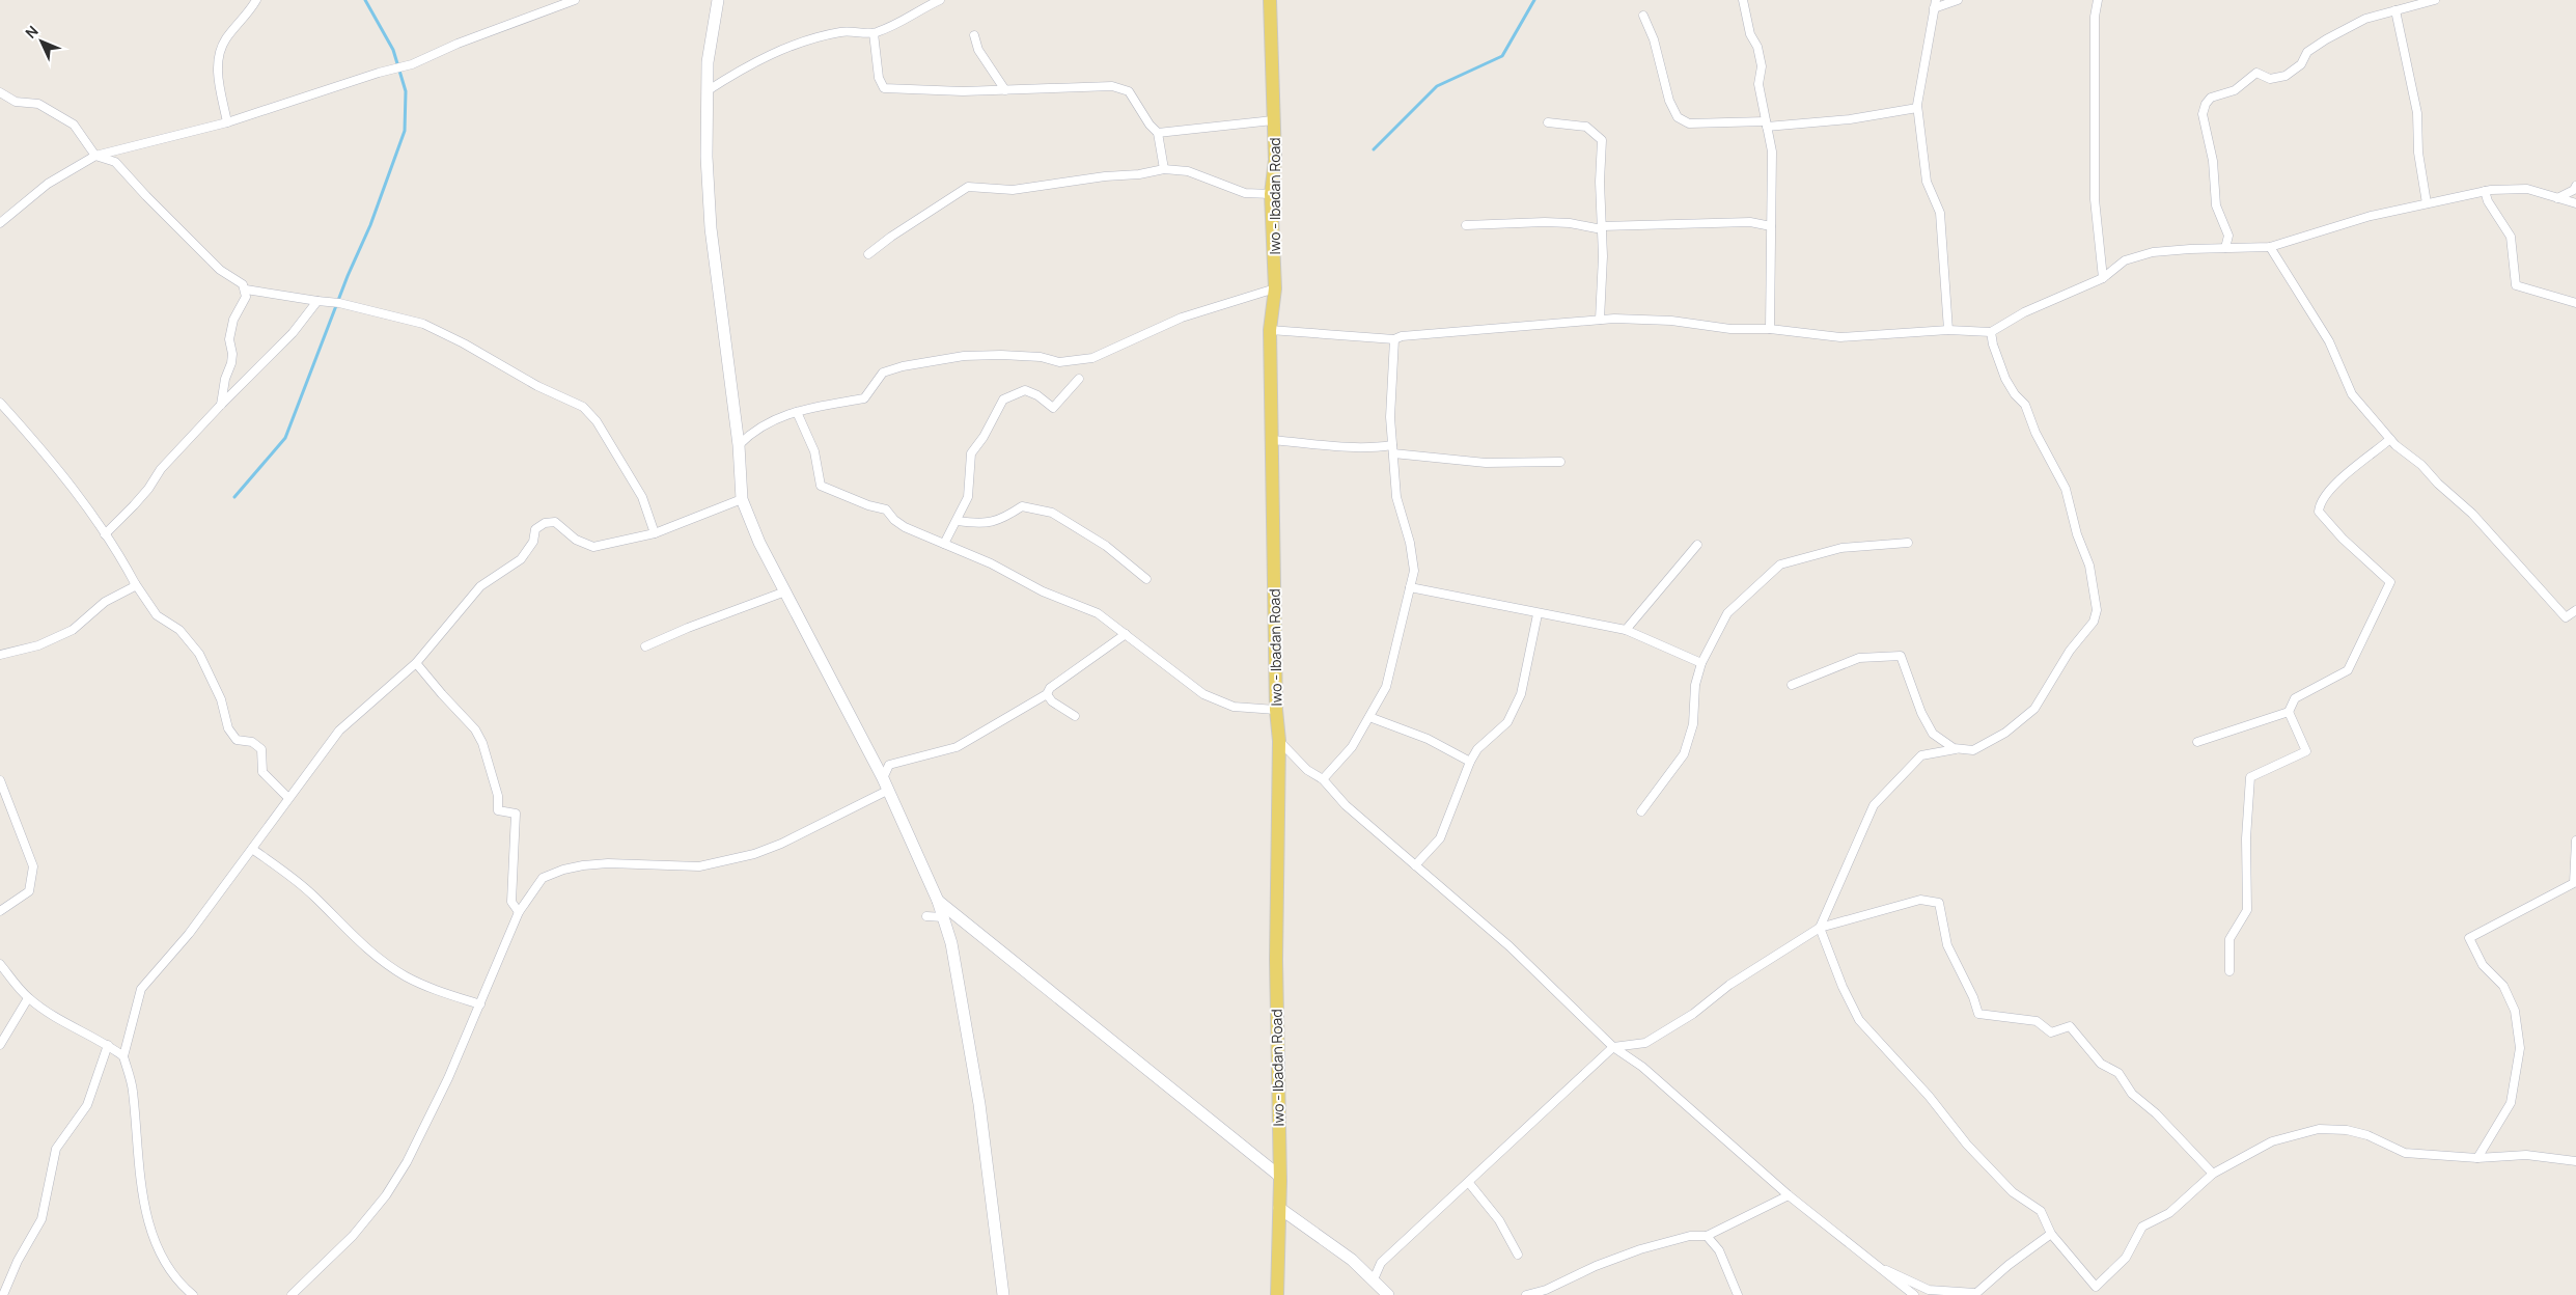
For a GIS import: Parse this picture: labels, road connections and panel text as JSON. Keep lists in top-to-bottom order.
{
  "streets": {
    "main road": ["Iwo - Ibadan Road"]
  },
  "north": "top left"
}
